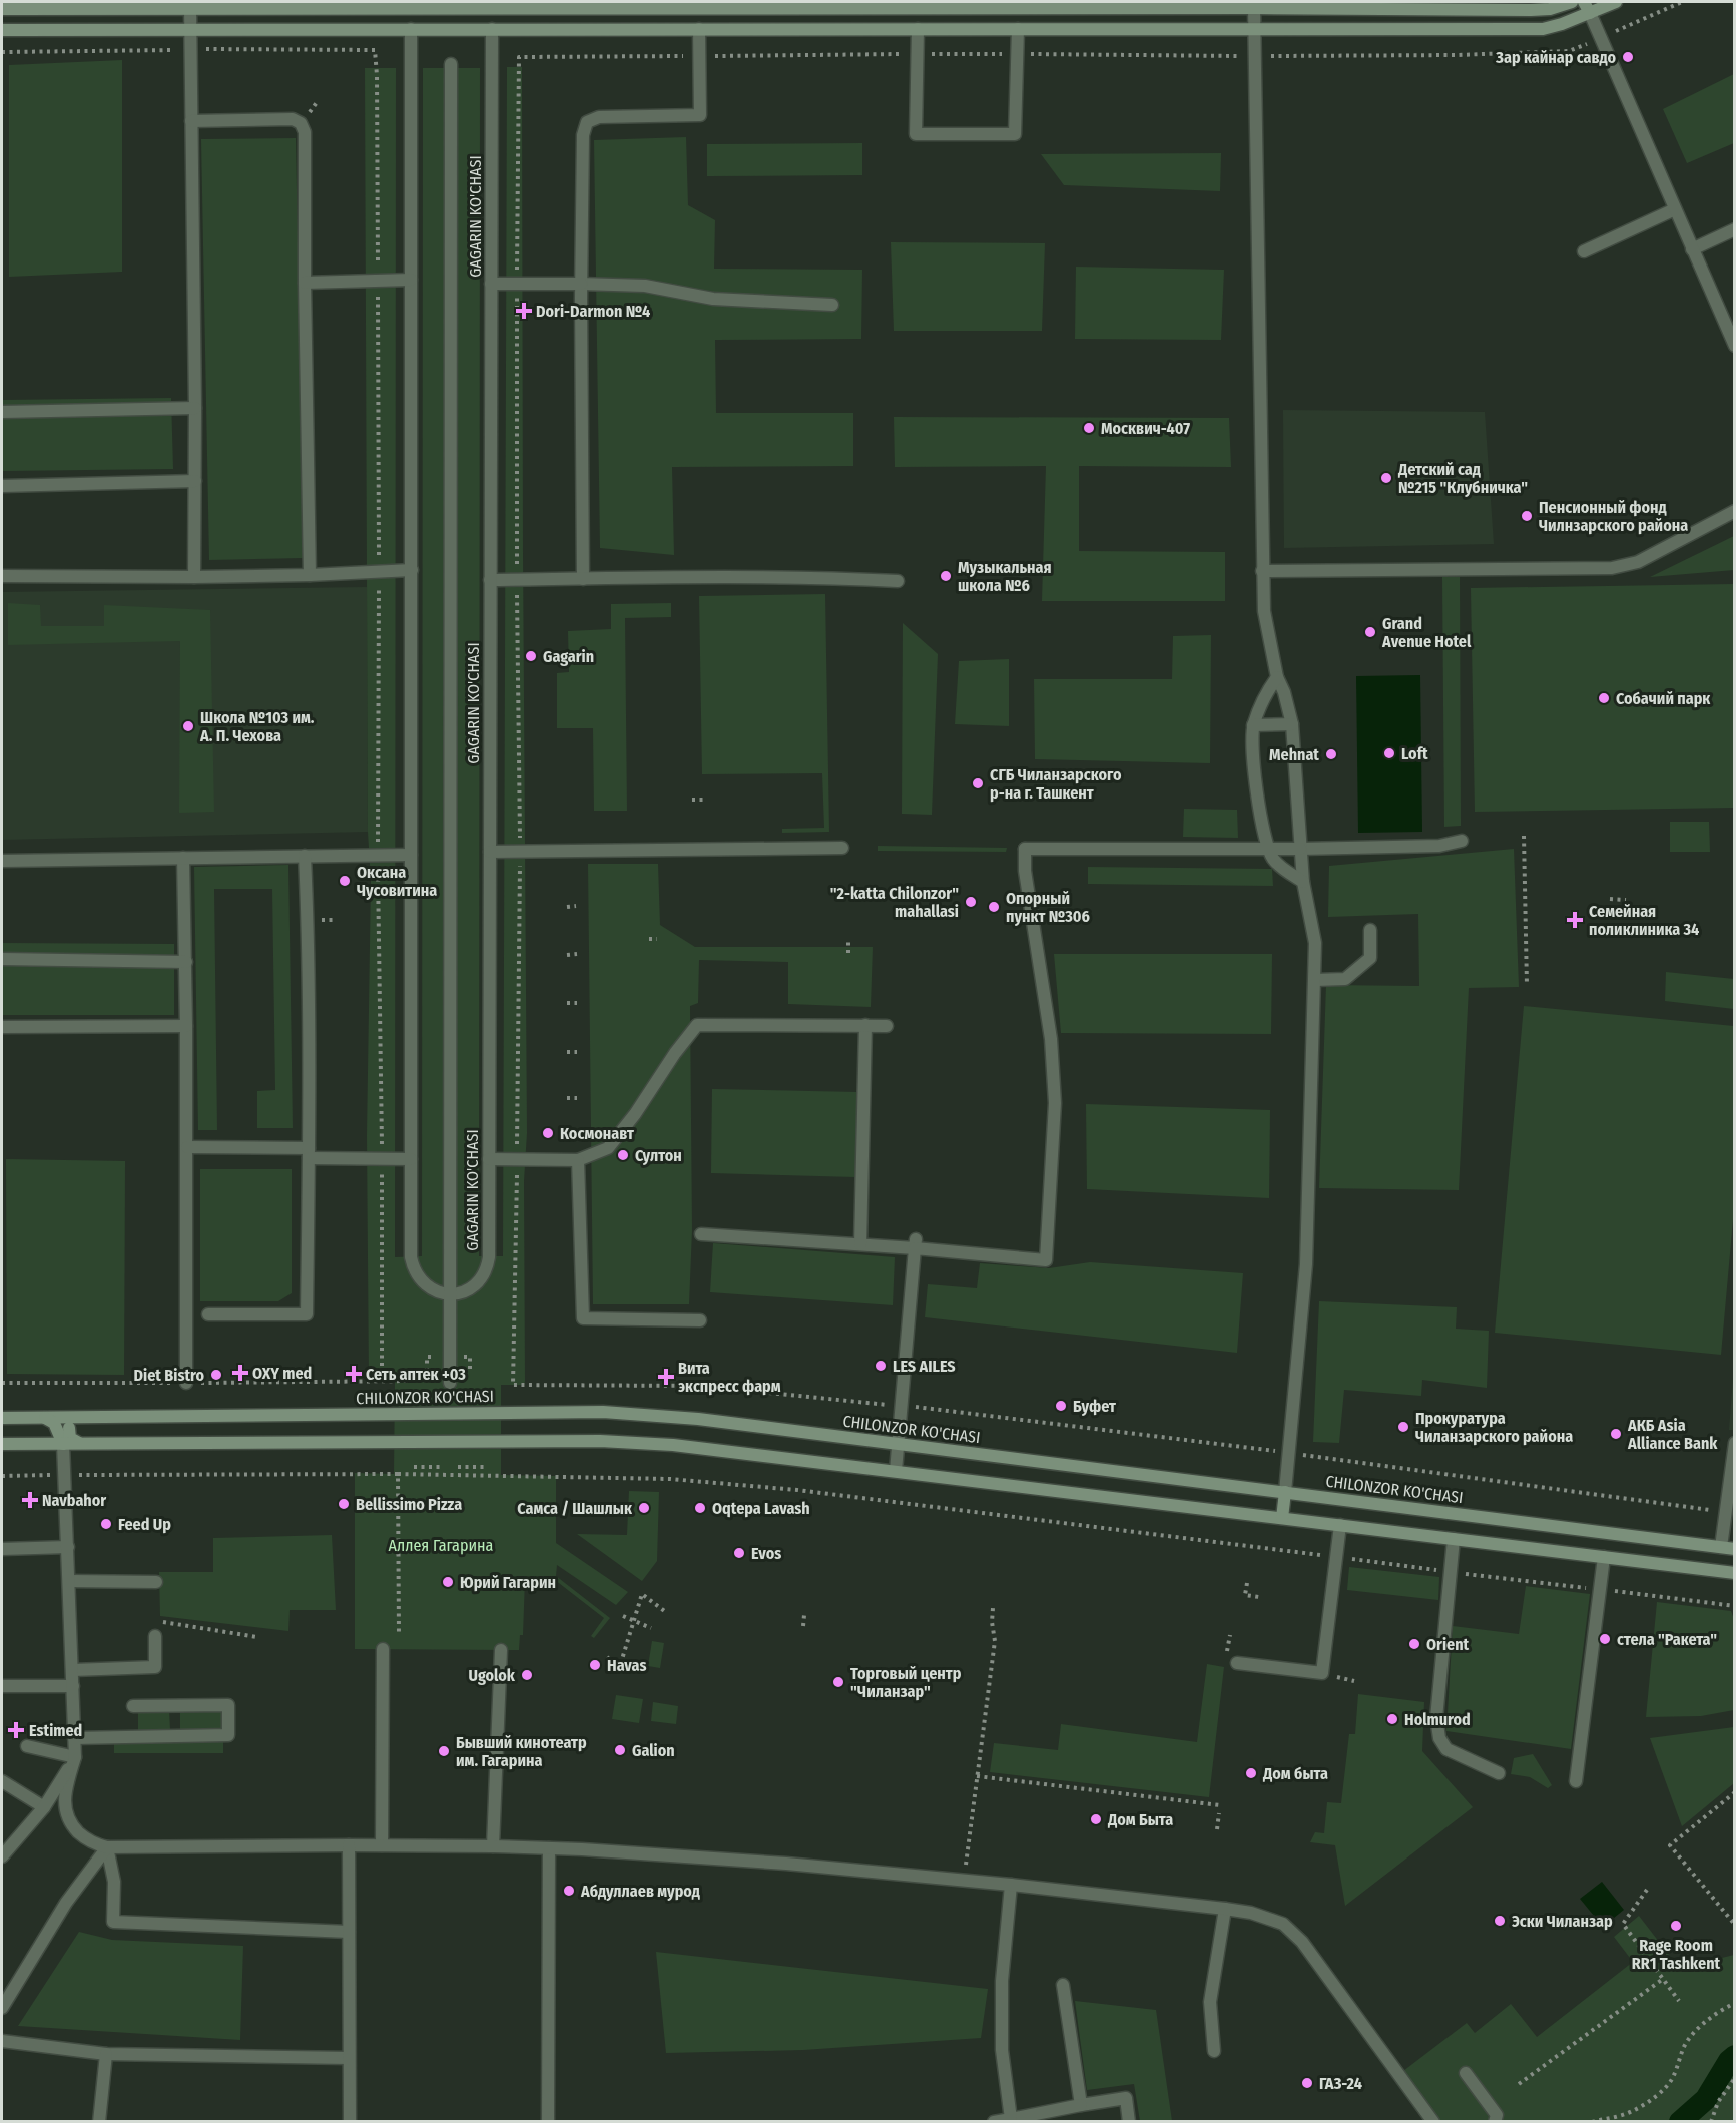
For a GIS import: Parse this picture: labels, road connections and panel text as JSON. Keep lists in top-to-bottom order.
{
  "streets": {
    "main road": ["GAGARIN KO'CHASI", "CHILONZOR KO'CHASI"]
  },
  "parks": ["Аллея Гагарина"],
  "places": {
    "other": [
      "Зар кайнар савдо",
      "Москвич-407",
      "Детский сад №215 \"Клубничка\"",
      "Пенсионный фонд Чилнзарского района",
      "Mузыкальная школа №6",
      "Grand Avenue Hotel",
      "Gagarin",
      "Собачий парк",
      "Школа №103 им. А. П. Чехова",
      "Loft",
      "Mehnat",
      "СГБ Чиланзарского р-на г. Ташкент",
      "Оксана Чусовитина",
      "\"2-katta Chilonzor\" mahallasi",
      "Опорный пункт №306",
      "Космонавт",
      "Султон",
      "LES AILES",
      "Diet Bistro",
      "Буфет",
      "Прокуратура Чиланзарского района",
      "АКБ Asia Alliance Bank",
      "Bellissimo Pizza",
      "Самса / Шашлык",
      "Oqtepa Lavash",
      "Feed Up",
      "Evos",
      "Юрий Гагарин",
      "стела \"Ракета\"",
      "Orient",
      "Havas",
      "Ugolok",
      "Торговый центр \"Чиланзар\"",
      "Holmurod",
      "Galion",
      "Бывший кинотеатр им. Гагарина",
      "Дом быта",
      "Дом Быта",
      "Абдуллаев мурод",
      "Эски Чиланзар",
      "Rage Room RR1 Tashkent",
      "ГАЗ-24"
    ],
    "health": [
      "Dori-Darmon №4",
      "Семейная поликлиника 34",
      "OXY med",
      "Сеть аптек +03",
      "Вита экспресс фарм",
      "Navbahor",
      "Estimed"
    ]
  }
}
